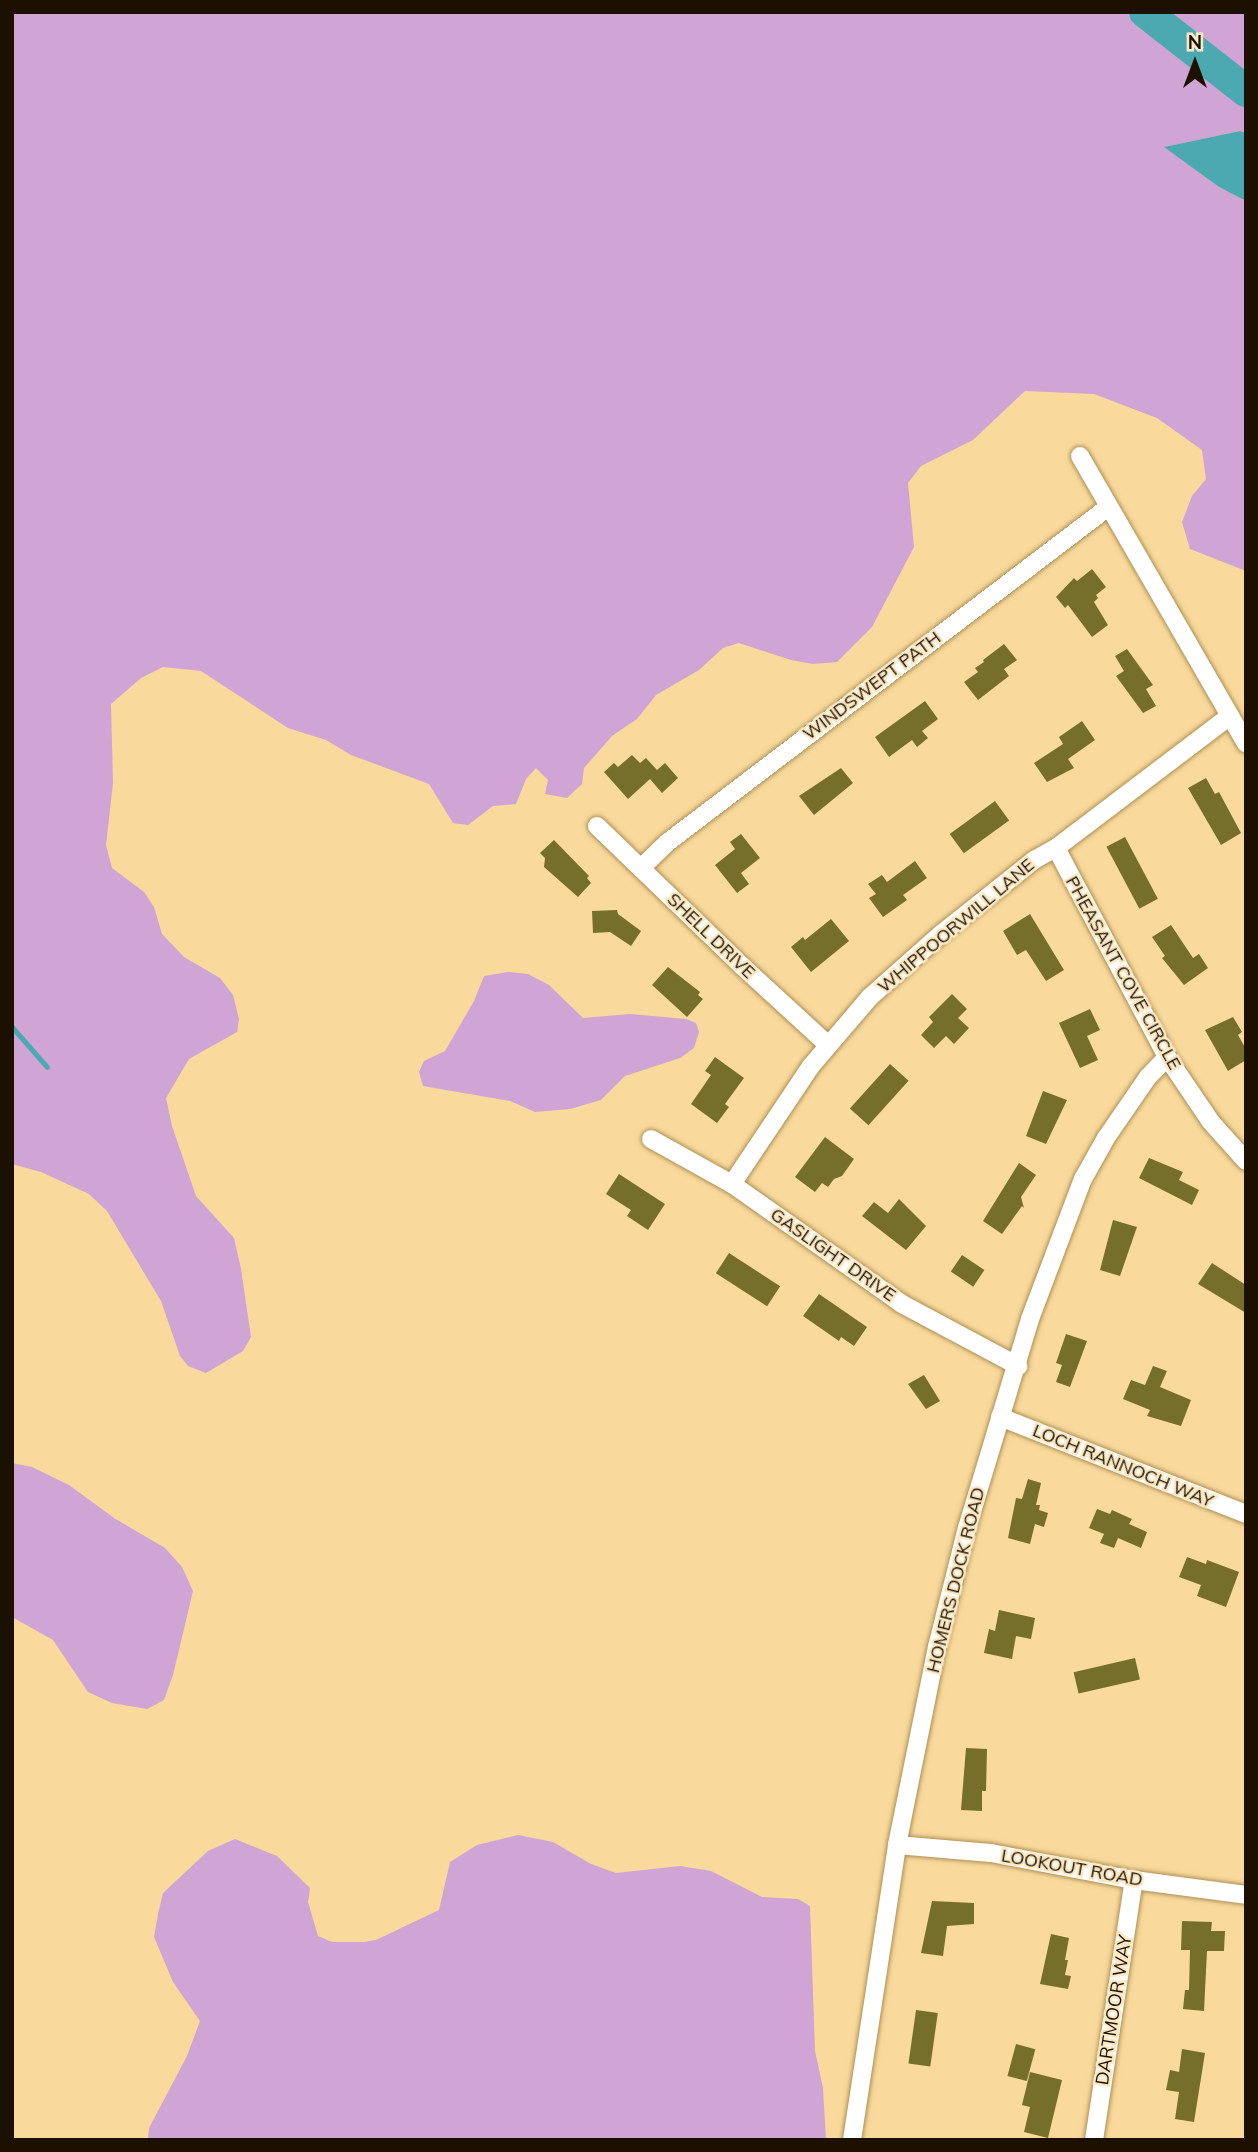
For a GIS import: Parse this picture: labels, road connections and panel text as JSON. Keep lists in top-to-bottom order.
{
  "streets": {
    "street": [
      "WINDSWEPT PATH",
      "WHIPPOORWILL LANE",
      "SHELL DRIVE",
      "PHEASANT COVE CIRCLE",
      "GASLIGHT DRIVE",
      "LOCH RANNOCH WAY",
      "HOMERS DOCK ROAD",
      "LOOKOUT ROAD",
      "DARTMOOR WAY"
    ]
  },
  "crossings": [
    ["WINDSWEPT PATH", "SHELL DRIVE"],
    ["WHIPPOORWILL LANE", "SHELL DRIVE"],
    ["WHIPPOORWILL LANE", "PHEASANT COVE CIRCLE"],
    ["WHIPPOORWILL LANE", "GASLIGHT DRIVE"],
    ["PHEASANT COVE CIRCLE", "HOMERS DOCK ROAD"],
    ["GASLIGHT DRIVE", "HOMERS DOCK ROAD"],
    ["LOCH RANNOCH WAY", "HOMERS DOCK ROAD"],
    ["HOMERS DOCK ROAD", "LOOKOUT ROAD"],
    ["LOOKOUT ROAD", "DARTMOOR WAY"]
  ],
  "north": "top"
}
